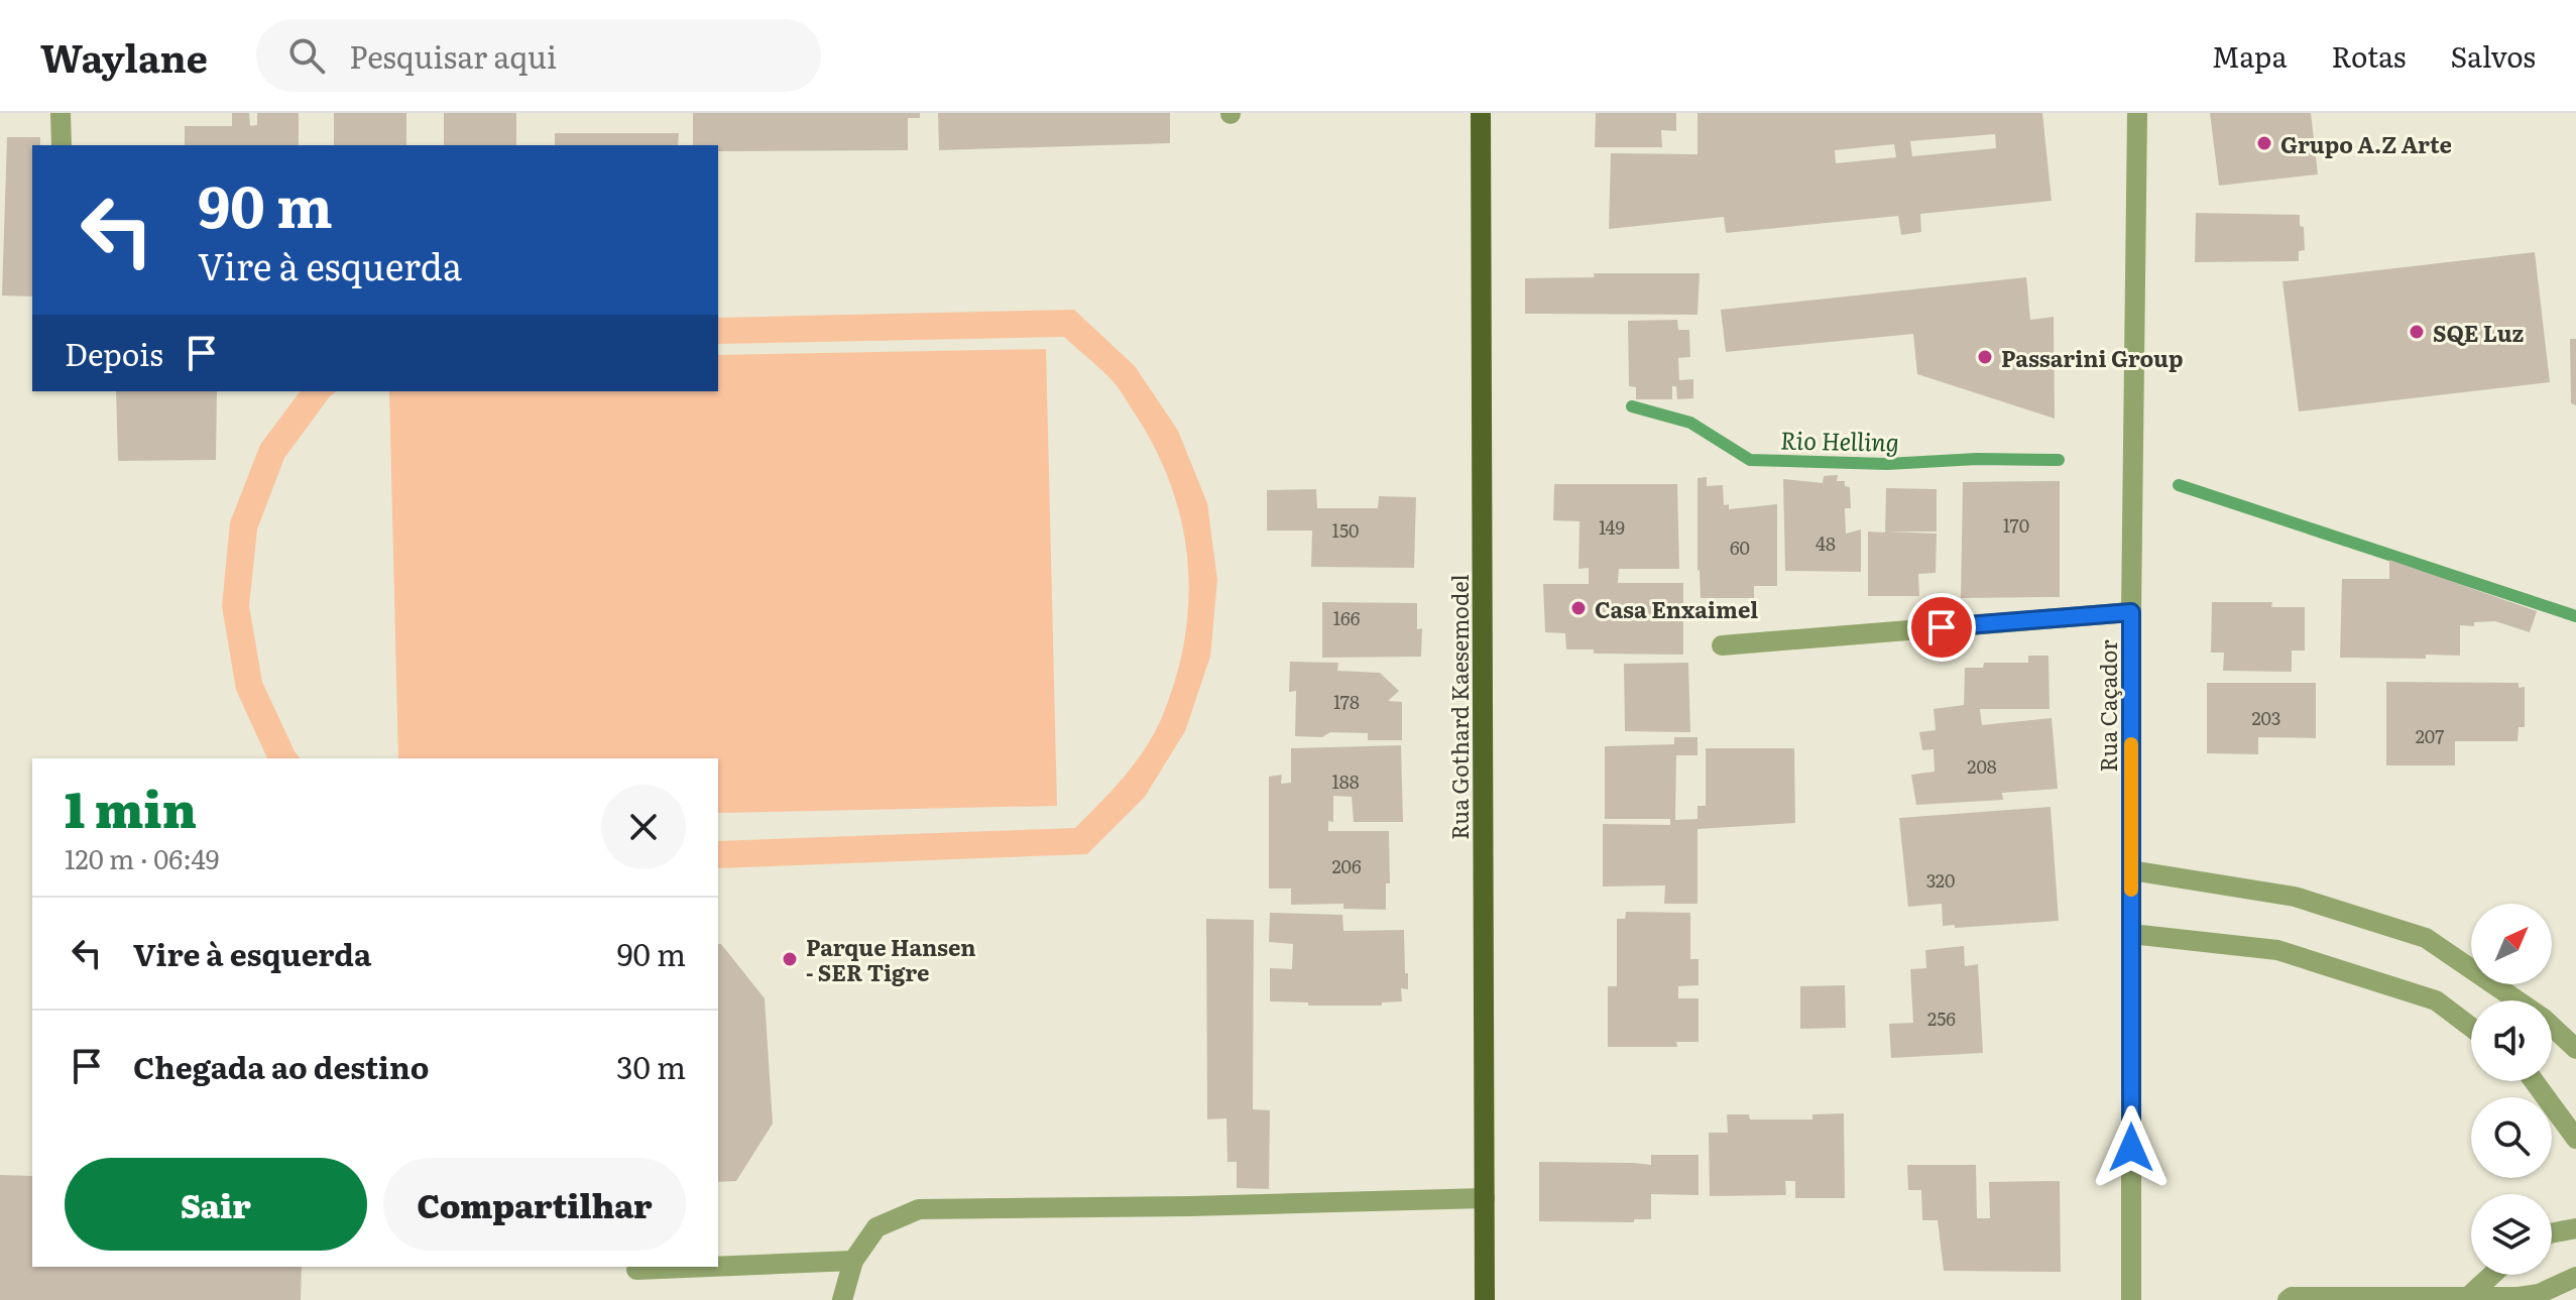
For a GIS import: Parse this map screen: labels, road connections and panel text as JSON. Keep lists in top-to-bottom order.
{
  "streets": {
    "main road": ["Rua Gothard Kaesemodel"],
    "street": ["Rua Caçador"]
  },
  "water": ["Rio Helling"],
  "places": [
    "Grupo A.Z Arte",
    "SQE Luz",
    "Passarini Group",
    "Casa Enxaimel",
    "Parque Hansen - SER Tigre"
  ],
  "house_numbers": [
    "170",
    "149",
    "150",
    "48",
    "60",
    "166",
    "178",
    "203",
    "207",
    "208",
    "188",
    "206",
    "320",
    "256"
  ],
  "north": "top right",
  "page": {
    "header": "Waylane",
    "search": "Pesquisar aqui",
    "nav": ["Mapa", "Rotas", "Salvos"],
    "turn": ["90 m", "Vire à esquerda"],
    "then": "Depois",
    "heading": ["1 min", "120 m · 06:49"],
    "list": [
      {
        "name": "Vire à esquerda",
        "value": "90 m"
      },
      {
        "name": "Chegada ao destino",
        "value": "30 m"
      }
    ],
    "buttons": ["Sair", "Compartilhar"]
  }
}
